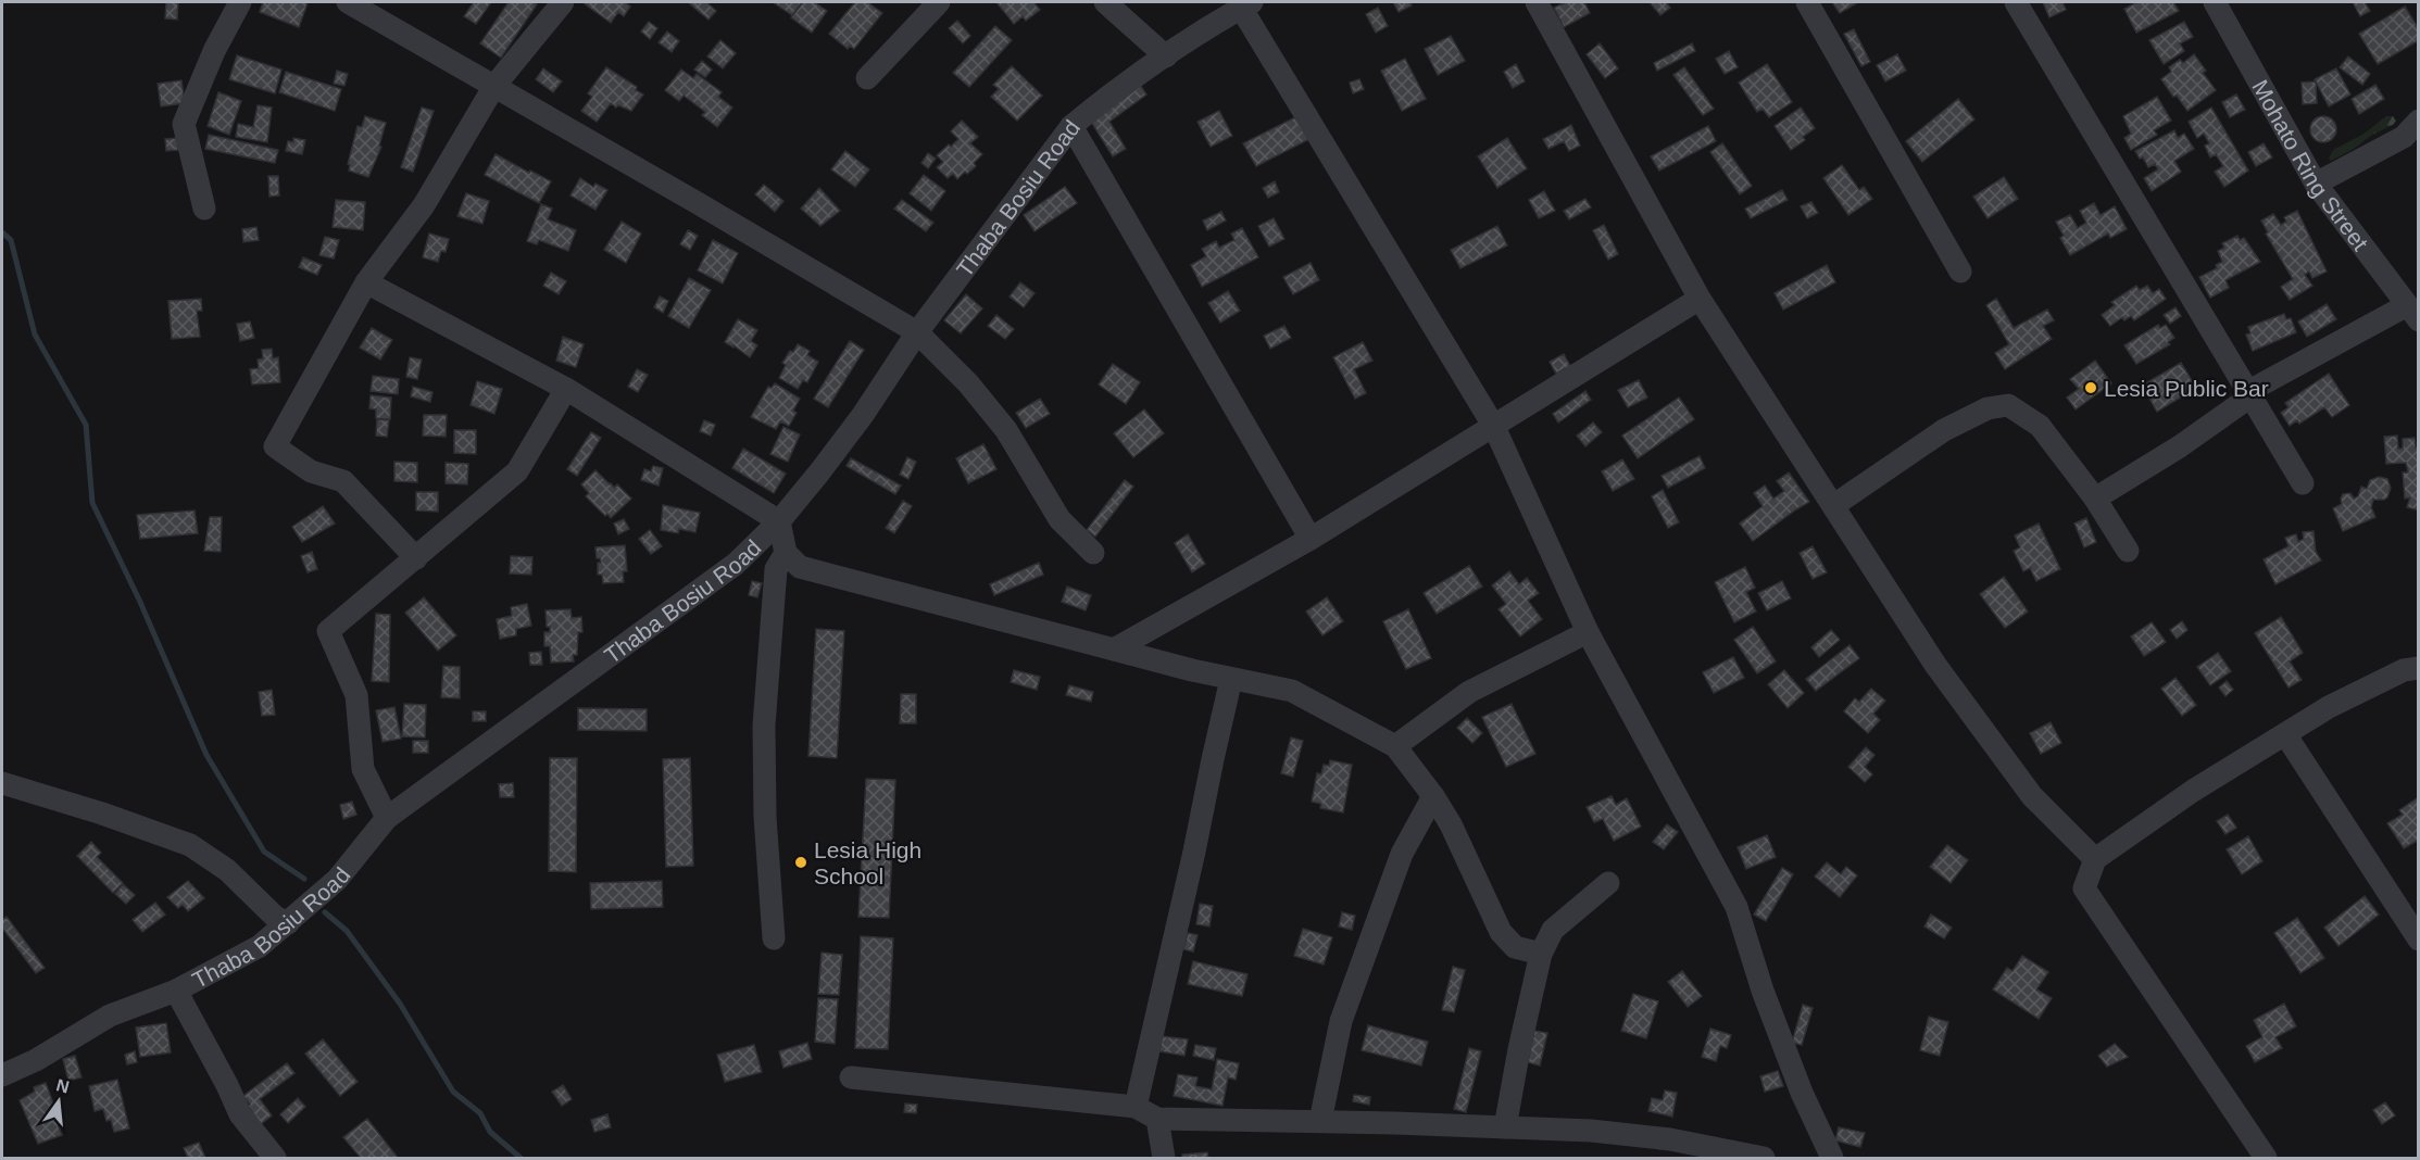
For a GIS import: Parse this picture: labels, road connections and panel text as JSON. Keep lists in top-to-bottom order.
{
  "streets": {
    "street": ["Mohato Ring Street", "Thaba Bosiu Road"]
  },
  "places": ["Lesia Public Bar", "Lesia High School"],
  "north": "top"
}
